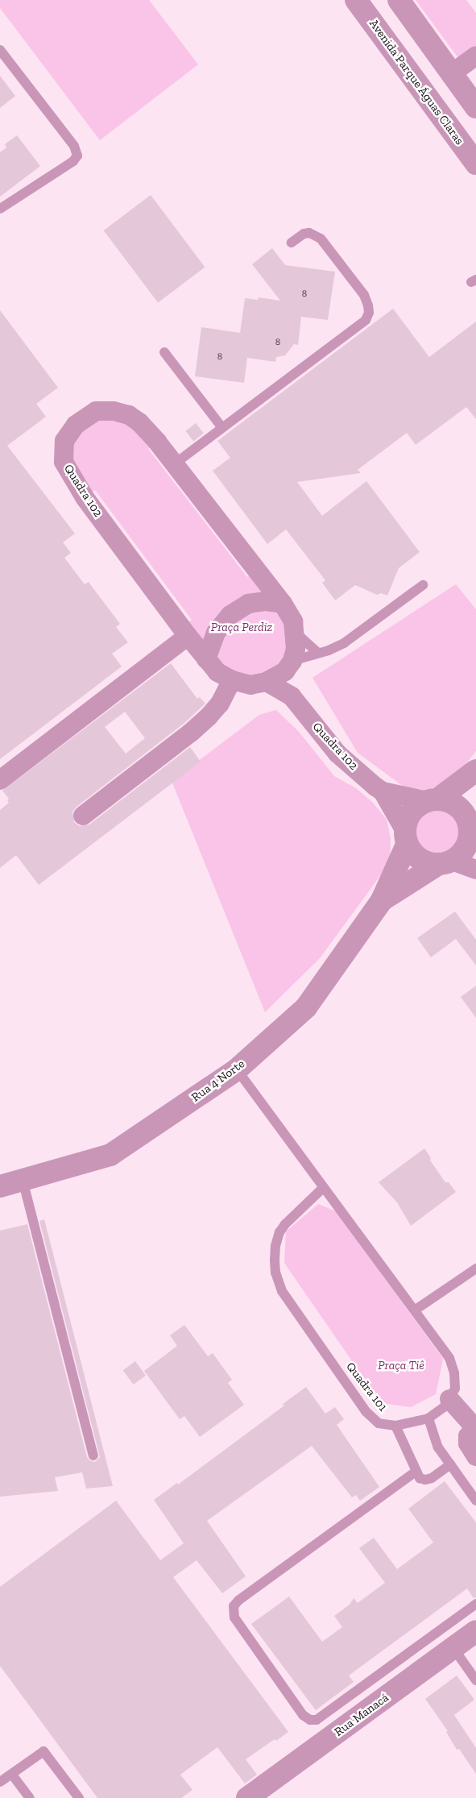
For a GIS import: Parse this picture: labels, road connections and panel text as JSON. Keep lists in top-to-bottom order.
{
  "streets": {
    "street": [
      "Avenida Parque Águas Claras",
      "Quadra 102",
      "Rua 4 Norte",
      "Rua Manacá"
    ],
    "lane": ["Quadra 101"]
  },
  "crossings": [
    ["Quadra 102", "Rua 4 Norte"],
    ["Rua 4 Norte", "Quadra 101"]
  ],
  "parks": ["Praça Perdiz", "Praça Tiê"],
  "house_numbers": ["8", "8", "8"]
}
